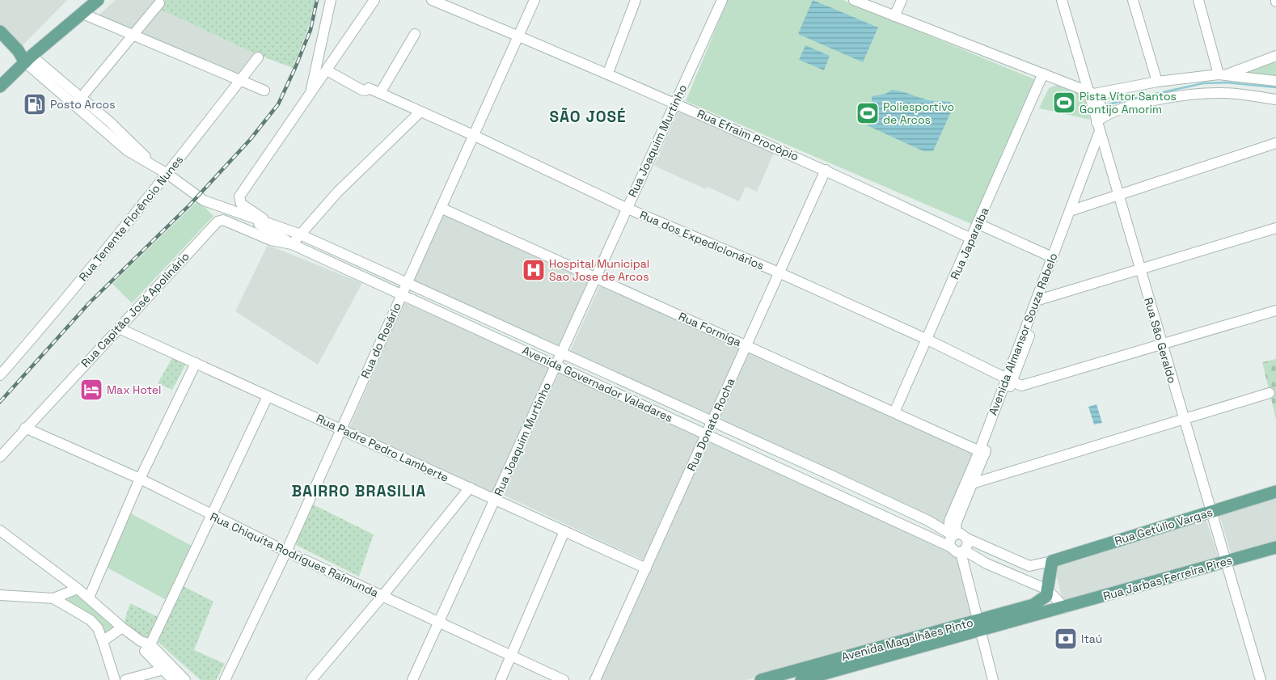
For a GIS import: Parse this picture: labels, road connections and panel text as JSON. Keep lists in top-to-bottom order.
{
  "streets": {
    "main road": ["Rua Getúlio Vargas", "Rua Jarbas Ferreira Pires", "Avenida Magalhães Pinto"],
    "street": [
      "Rua Efraim Procópio",
      "Rua Joaquim Murtinho",
      "Rua Tenente Florêncio Nunes",
      "Rua dos Expedicionários",
      "Rua Japaraiba",
      "Rua Capitão José Apolinário",
      "Rua Formiga",
      "Avenida Almansor Souza Rabelo",
      "Rua do Rosário",
      "Rua São Geraldo",
      "Avenida Governador Valadares",
      "Rua Donato Rocha",
      "Rua Padre Pedro Lamberte",
      "Rua Chiquita Rodrigues Raimunda"
    ]
  },
  "crossings": [
    ["Rua Efraim Procópio", "Rua Joaquim Murtinho"],
    ["Rua Efraim Procópio", "Rua Japaraiba"],
    ["Rua Efraim Procópio", "Rua do Rosário"],
    ["Rua Efraim Procópio", "Rua Donato Rocha"],
    ["Rua Joaquim Murtinho", "Rua dos Expedicionários"],
    ["Rua Joaquim Murtinho", "Rua Formiga"],
    ["Rua Joaquim Murtinho", "Avenida Governador Valadares"],
    ["Rua Joaquim Murtinho", "Rua Padre Pedro Lamberte"],
    ["Rua Joaquim Murtinho", "Rua Chiquita Rodrigues Raimunda"],
    ["Rua Tenente Florêncio Nunes", "Avenida Governador Valadares"],
    ["Rua dos Expedicionários", "Rua Japaraiba"],
    ["Rua dos Expedicionários", "Avenida Almansor Souza Rabelo"],
    ["Rua dos Expedicionários", "Rua do Rosário"],
    ["Rua dos Expedicionários", "Rua São Geraldo"],
    ["Rua dos Expedicionários", "Rua Donato Rocha"],
    ["Rua Japaraiba", "Rua Formiga"],
    ["Rua Capitão José Apolinário", "Avenida Governador Valadares"],
    ["Rua Capitão José Apolinário", "Rua Padre Pedro Lamberte"],
    ["Rua Capitão José Apolinário", "Rua Chiquita Rodrigues Raimunda"],
    ["Rua Formiga", "Avenida Almansor Souza Rabelo"],
    ["Rua Formiga", "Rua do Rosário"],
    ["Rua Formiga", "Rua Donato Rocha"],
    ["Avenida Almansor Souza Rabelo", "Rua São Geraldo"],
    ["Avenida Almansor Souza Rabelo", "Avenida Governador Valadares"],
    ["Avenida Almansor Souza Rabelo", "Rua Getúlio Vargas"],
    ["Rua do Rosário", "Avenida Governador Valadares"],
    ["Rua do Rosário", "Rua Padre Pedro Lamberte"],
    ["Rua do Rosário", "Rua Chiquita Rodrigues Raimunda"],
    ["Rua São Geraldo", "Rua Getúlio Vargas"],
    ["Rua São Geraldo", "Rua Jarbas Ferreira Pires"],
    ["Avenida Governador Valadares", "Rua Donato Rocha"],
    ["Avenida Governador Valadares", "Rua Getúlio Vargas"],
    ["Rua Donato Rocha", "Rua Padre Pedro Lamberte"],
    ["Rua Jarbas Ferreira Pires", "Avenida Magalhães Pinto"]
  ],
  "districts": ["SÃO JOSÉ", "BAIRRO BRASILIA"],
  "places": {
    "sports": ["Pista Vítor Santos Gontijo Amorim", "Poliesportivo de Arcos"],
    "fuel station": ["Posto Arcos"],
    "hospital": ["Hospital Municipal Sao Jose de Arcos"],
    "hotel": ["Max Hotel"],
    "bank": ["Itaú"]
  }
}
